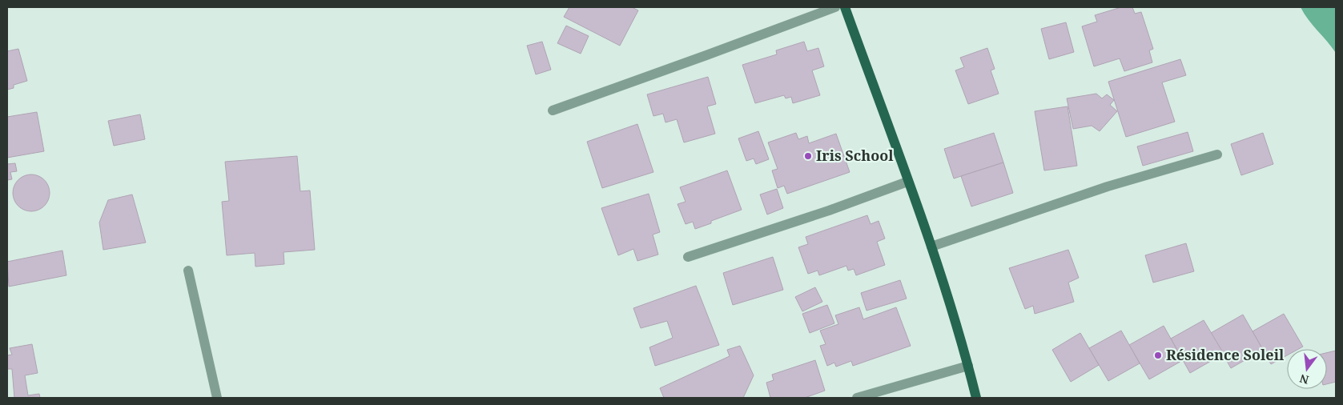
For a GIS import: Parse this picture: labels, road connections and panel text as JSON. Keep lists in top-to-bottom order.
{
  "places": ["Iris School", "Résidence Soleil"],
  "north": "bottom"
}
